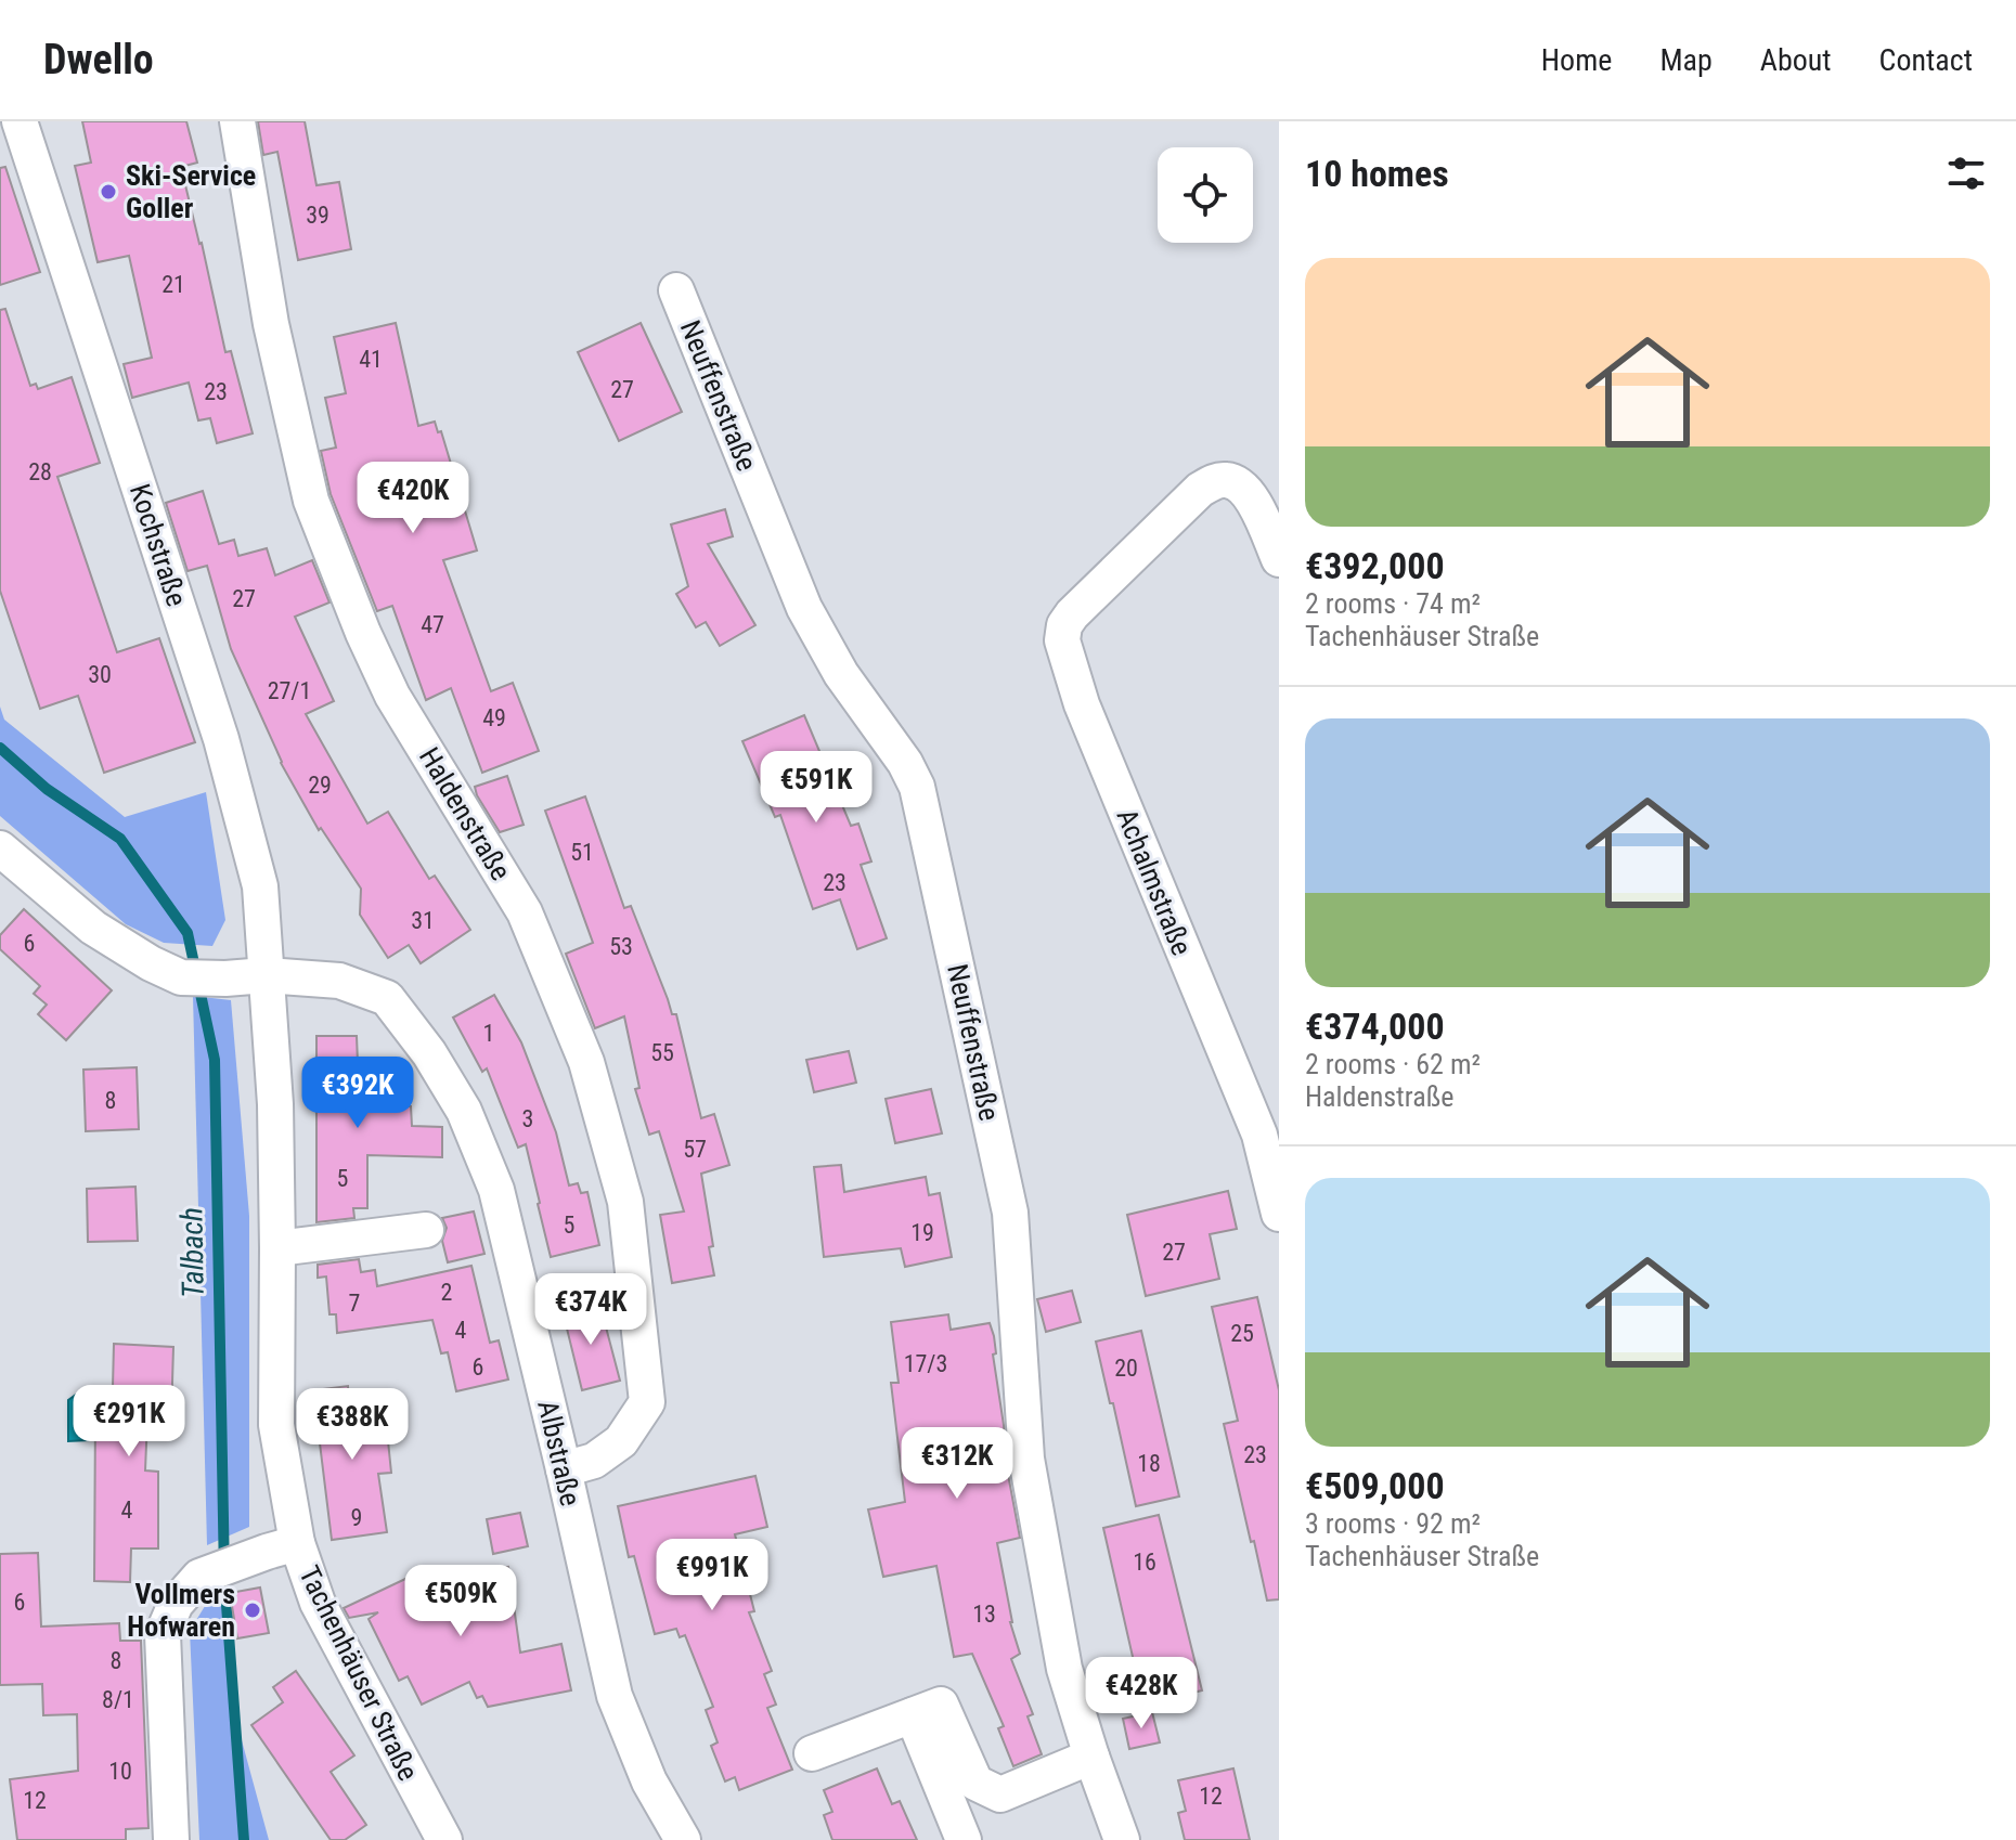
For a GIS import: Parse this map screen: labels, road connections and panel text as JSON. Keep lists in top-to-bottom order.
{
  "streets": {
    "street": [
      "Neuffenstraße",
      "Kochstraße",
      "Haldenstraße",
      "Achalmstraße",
      "Albstraße",
      "Tachenhäuser Straße"
    ]
  },
  "crossings": [
    ["Kochstraße", "Albstraße"],
    ["Kochstraße", "Tachenhäuser Straße"],
    ["Haldenstraße", "Albstraße"],
    ["Albstraße", "Tachenhäuser Straße"]
  ],
  "water": ["Talbach"],
  "places": ["Ski-Service Goller", "Vollmers Hofwaren"],
  "house_numbers": [
    "39",
    "21",
    "41",
    "27",
    "23",
    "28",
    "27",
    "47",
    "30",
    "27/1",
    "49",
    "29",
    "51",
    "23",
    "31",
    "6",
    "53",
    "1",
    "55",
    "8",
    "3",
    "57",
    "5",
    "5",
    "19",
    "27",
    "2",
    "7",
    "4",
    "25",
    "17/3",
    "6",
    "20",
    "23",
    "18",
    "4",
    "9",
    "16",
    "6",
    "13",
    "8",
    "8/1",
    "10",
    "12",
    "12"
  ],
  "page": {
    "header": "Dwello",
    "nav": [
      "Home",
      "Map",
      "About",
      "Contact"
    ],
    "heading": "10 homes",
    "list": [
      {
        "name": "€392,000",
        "note": "2 rooms · 74 m² · Tachenhäuser Straße"
      },
      {
        "name": "€374,000",
        "note": "2 rooms · 62 m² · Haldenstraße"
      },
      {
        "name": "€509,000",
        "note": "3 rooms · 92 m² · Tachenhäuser Straße"
      }
    ],
    "price": [
      "€420K",
      "€591K",
      "€392K",
      "€374K",
      "€291K",
      "€388K",
      "€312K",
      "€991K",
      "€509K",
      "€428K"
    ]
  }
}
